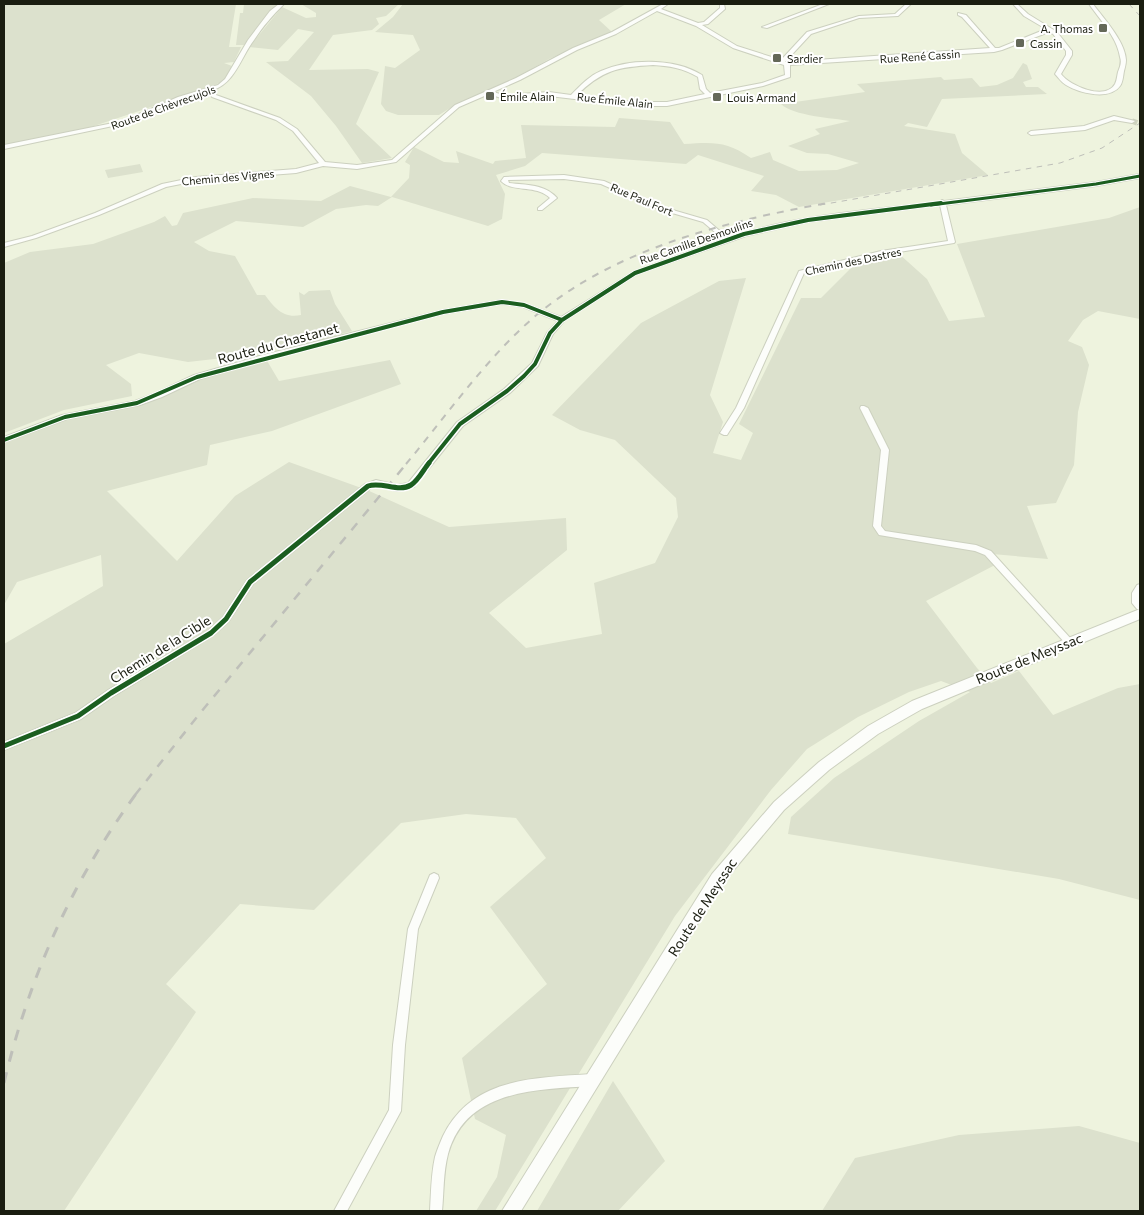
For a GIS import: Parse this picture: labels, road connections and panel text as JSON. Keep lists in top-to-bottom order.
{
  "streets": {
    "main road": ["Route de Meyssac"],
    "street": [
      "Rue René Cassin",
      "Rue Émile Alain",
      "Route de Chèvrecujols",
      "Chemin des Vignes",
      "Rue Paul Fort",
      "Rue Camille Desmoulins",
      "Chemin des Dastres",
      "Route du Chastanet",
      "Chemin de la Cible"
    ]
  },
  "crossings": [
    ["Rue René Cassin", "Rue Émile Alain"],
    ["Rue Paul Fort", "Rue Camille Desmoulins"],
    ["Rue Camille Desmoulins", "Chemin des Dastres"],
    ["Rue Camille Desmoulins", "Route du Chastanet"],
    ["Rue Camille Desmoulins", "Chemin de la Cible"]
  ],
  "places": {
    "transit": [
      "A. Thomas",
      "Cassin",
      "Sardier",
      "Émile Alain",
      "Louis Armand"
    ]
  }
}
